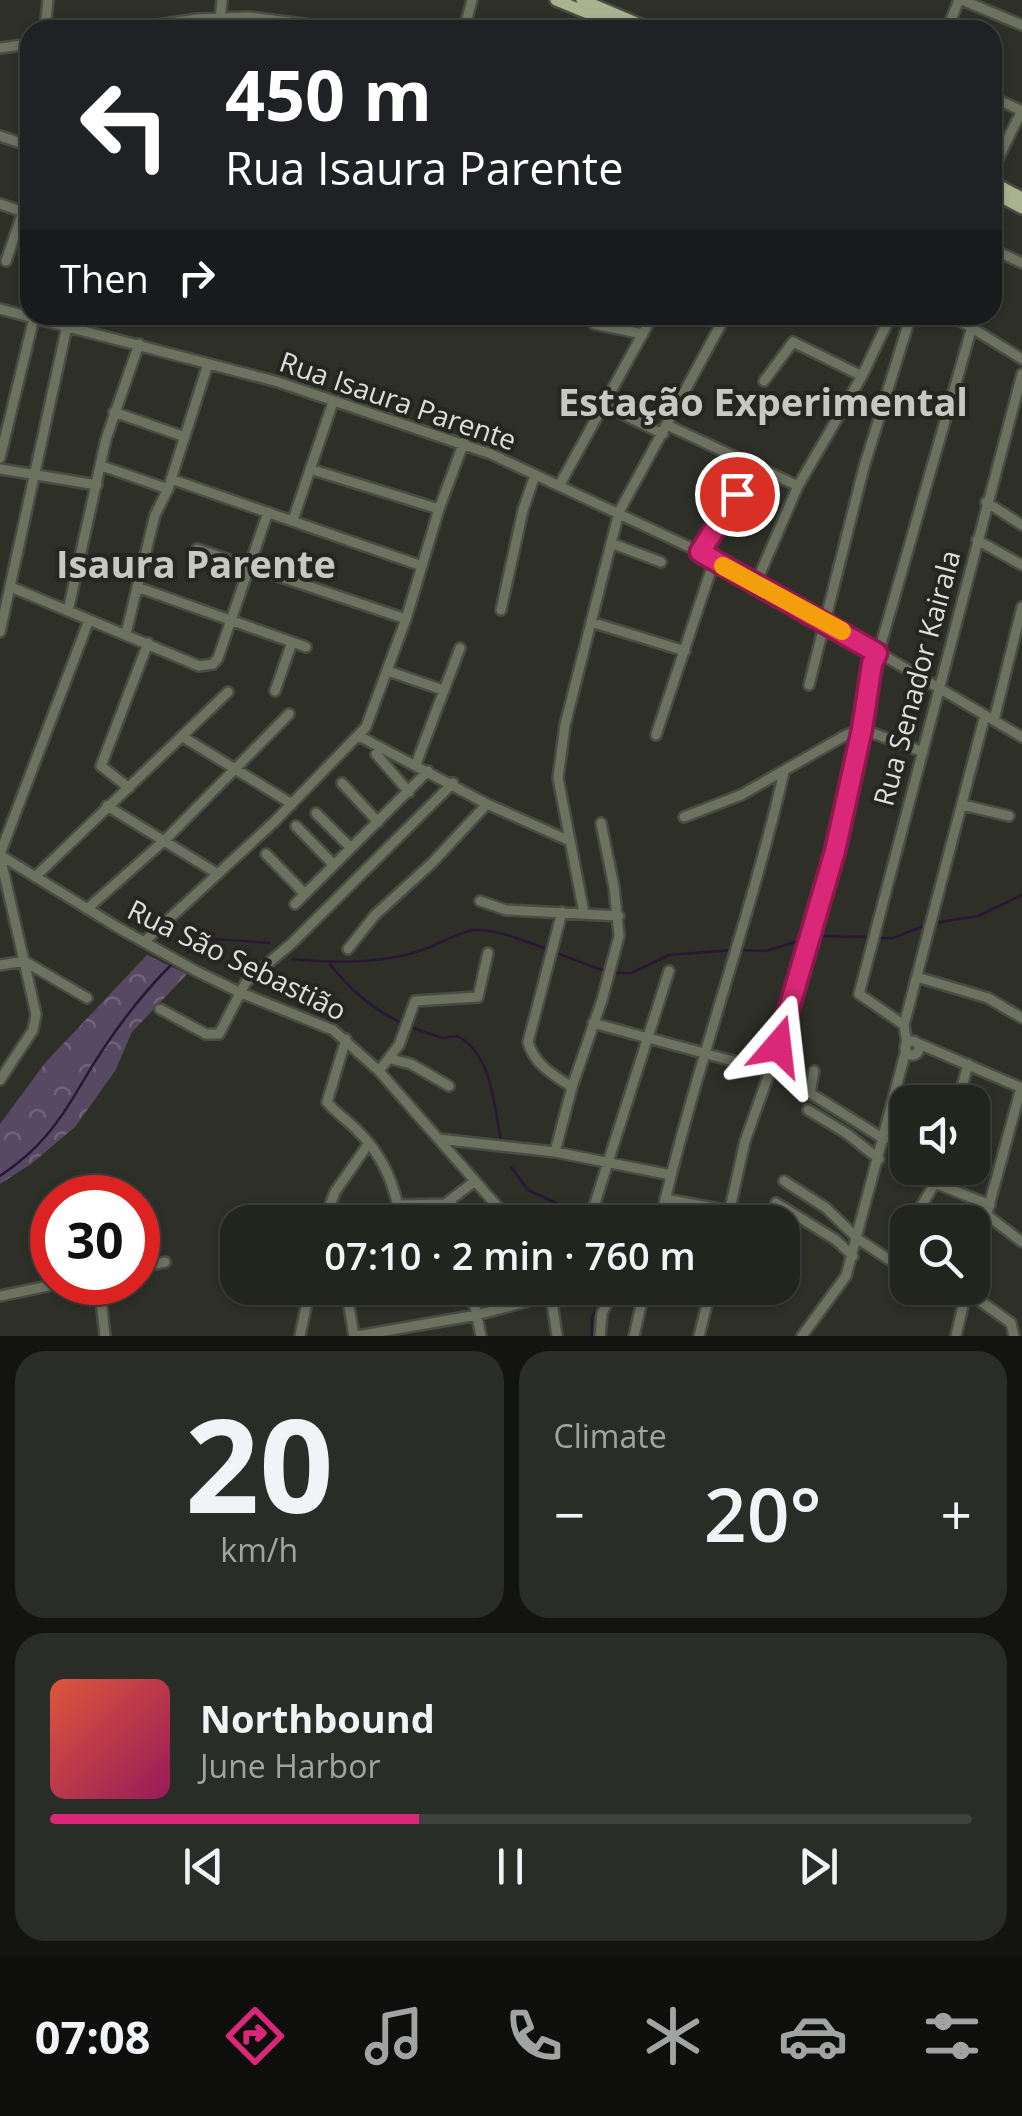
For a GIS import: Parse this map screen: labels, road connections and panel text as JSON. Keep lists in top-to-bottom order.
{
  "streets": {
    "street": ["Rua Isaura Parente", "Rua Senador Kairala", "Rua São Sebastião"]
  },
  "crossings": [
    ["Rua Isaura Parente", "Rua Senador Kairala"]
  ],
  "districts": ["Estação Experimental", "Isaura Parente"],
  "page": {
    "turn": ["450 m", "Rua Isaura Parente"],
    "then": "Then",
    "limit": "30",
    "trip": "07:10 · 2 min · 760 m",
    "tile": [
      ["20", "km/h"],
      "Climate"
    ],
    "heat": ["−", "20°", "+"],
    "song": ["Northbound", "June Harbor"],
    "tabs": "07:08"
  }
}
